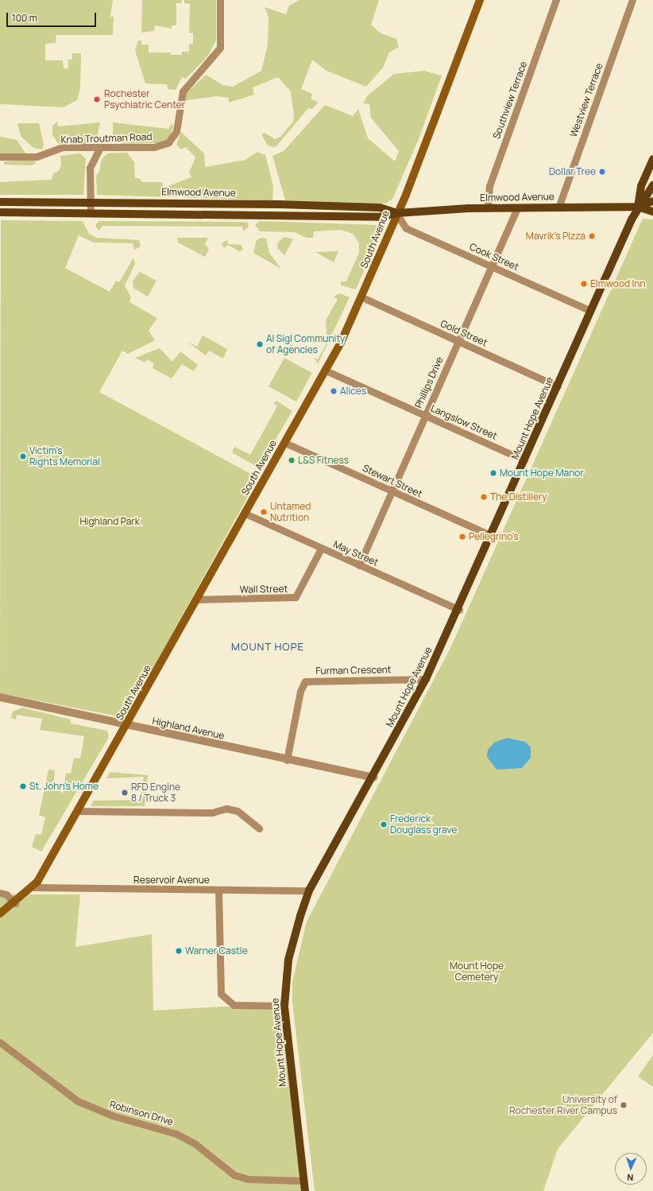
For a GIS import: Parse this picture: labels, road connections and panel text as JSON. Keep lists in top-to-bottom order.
{
  "streets": {
    "main road": ["Elmwood Avenue", "South Avenue", "Mount Hope Avenue"],
    "street": [
      "Southview Terrace",
      "Westview Terrace",
      "Knab Troutman Road",
      "Cook Street",
      "Gold Street",
      "Phillips Drive",
      "Langslow Street",
      "Stewart Street",
      "May Street",
      "Wall Street",
      "Furman Crescent",
      "Highland Avenue",
      "Reservoir Avenue",
      "Robinson Drive"
    ]
  },
  "crossings": [
    ["Southview Terrace", "Elmwood Avenue"],
    ["Westview Terrace", "Elmwood Avenue"],
    ["Elmwood Avenue", "South Avenue"],
    ["Elmwood Avenue", "Cook Street"],
    ["Elmwood Avenue", "Phillips Drive"],
    ["Elmwood Avenue", "Mount Hope Avenue"],
    ["South Avenue", "Cook Street"],
    ["South Avenue", "Gold Street"],
    ["South Avenue", "Langslow Street"],
    ["South Avenue", "Stewart Street"],
    ["South Avenue", "May Street"],
    ["South Avenue", "Wall Street"],
    ["South Avenue", "Highland Avenue"],
    ["South Avenue", "Reservoir Avenue"],
    ["Cook Street", "Phillips Drive"],
    ["Cook Street", "Mount Hope Avenue"],
    ["Gold Street", "Phillips Drive"],
    ["Gold Street", "Mount Hope Avenue"],
    ["Phillips Drive", "Langslow Street"],
    ["Phillips Drive", "Stewart Street"],
    ["Phillips Drive", "May Street"],
    ["Mount Hope Avenue", "Langslow Street"],
    ["Mount Hope Avenue", "Stewart Street"],
    ["Mount Hope Avenue", "May Street"],
    ["Mount Hope Avenue", "Furman Crescent"],
    ["Mount Hope Avenue", "Highland Avenue"],
    ["Mount Hope Avenue", "Reservoir Avenue"],
    ["Mount Hope Avenue", "Robinson Drive"],
    ["May Street", "Wall Street"],
    ["Furman Crescent", "Highland Avenue"]
  ],
  "districts": ["MOUNT HOPE"],
  "parks": ["Highland Park", "Mount Hope Cemetery"],
  "places": [
    "Rochester Psychiatric Center",
    "Dollar Tree",
    "Mavrik's Pizza",
    "Elmwood Inn",
    "Al Sigl Community of Agencies",
    "Alices",
    "Victim's Rights Memorial",
    "L&S Fitness",
    "Mount Hope Manor",
    "The Distillery",
    "Untamed Nutrition",
    "Pellegrino's",
    "St. John's Home",
    "RFD Engine 8 / Truck 3",
    "Frederick Douglass grave",
    "Warner Castle",
    "University of Rochester River Campus"
  ],
  "scale_bar": "100 m",
  "north": "bottom"
}
